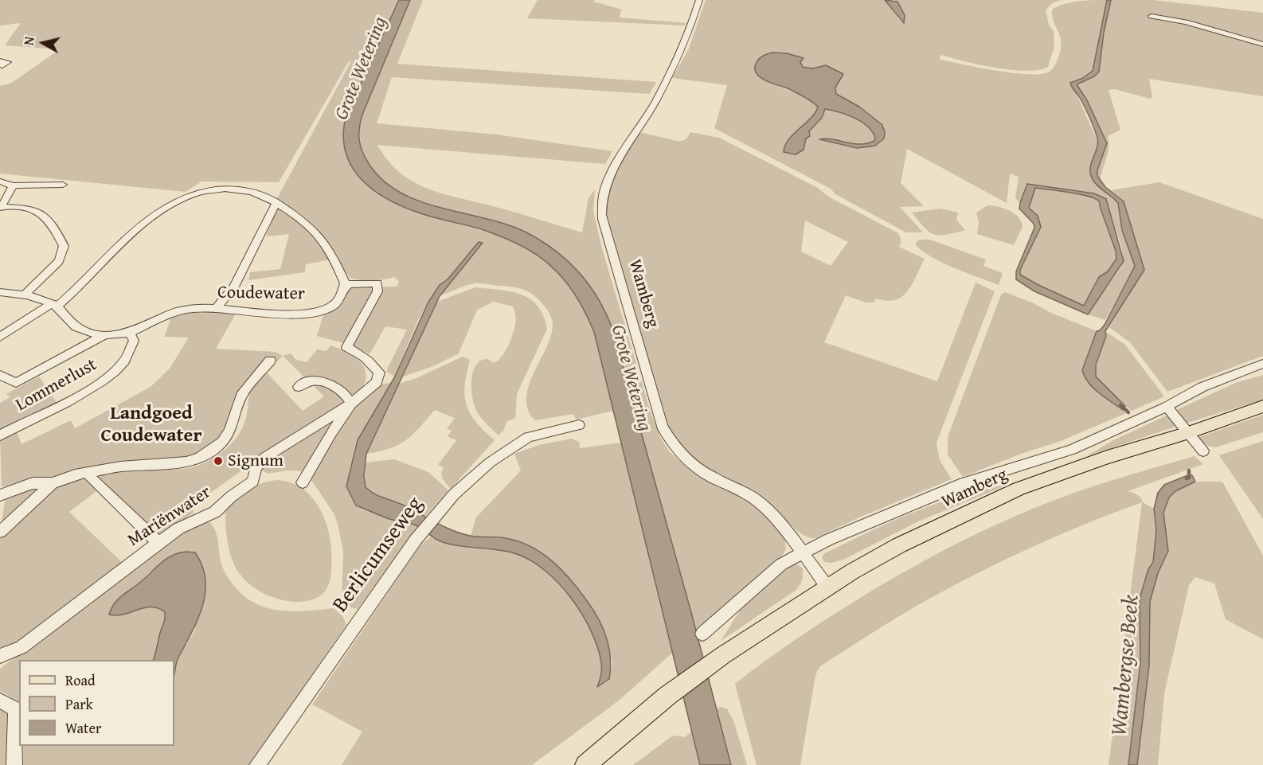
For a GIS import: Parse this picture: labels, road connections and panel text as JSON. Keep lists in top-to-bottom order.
{
  "streets": {
    "main road": ["Wamberg"],
    "street": [
      "Coudewater",
      "Lommerlust",
      "Mariënwater",
      "Berlicumseweg"
    ]
  },
  "crossings": [
    ["Coudewater", "Lommerlust"],
    ["Coudewater", "Mariënwater"]
  ],
  "districts": ["Landgoed Coudewater"],
  "water": ["Grote Wetering", "Wambergse Beek"],
  "places": ["Signum"],
  "legend": ["Road", "Park", "Water"],
  "north": "left"
}
